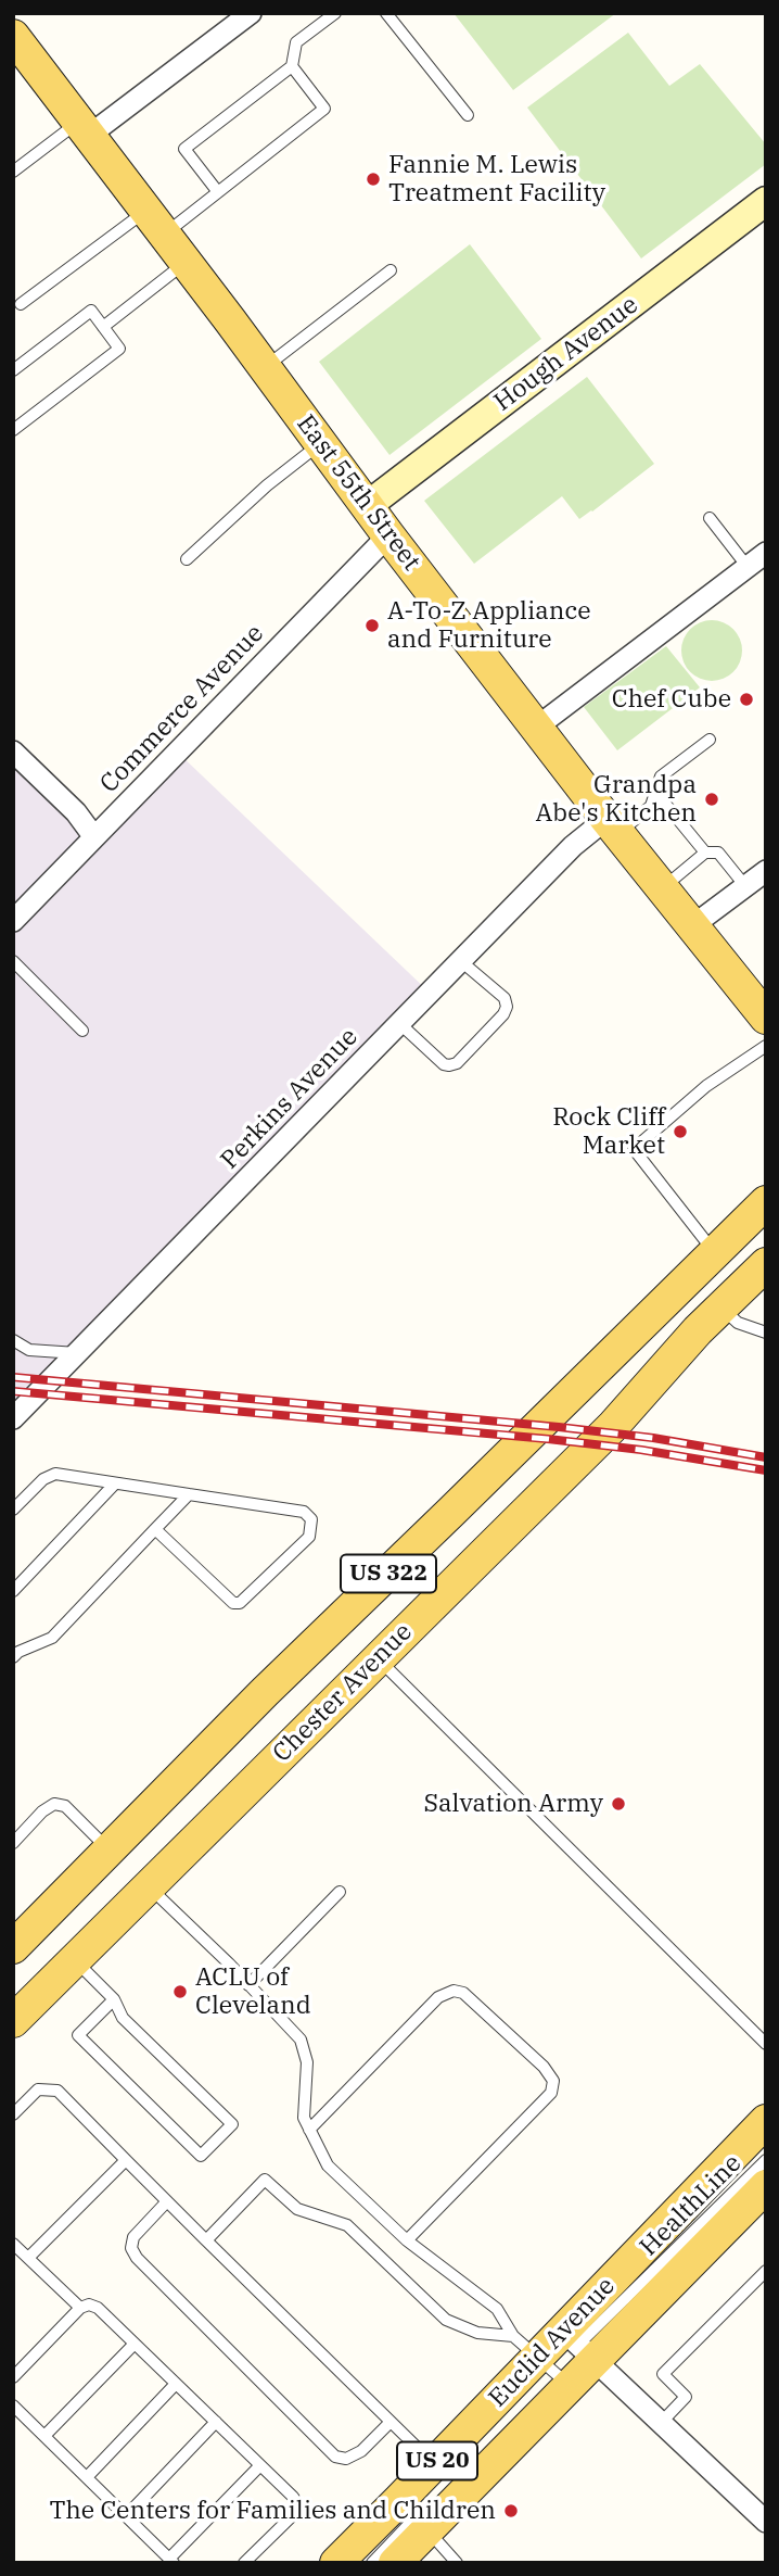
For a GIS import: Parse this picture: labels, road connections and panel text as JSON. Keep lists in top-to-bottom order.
{
  "streets": {
    "main road": [
      "East 55th Street",
      "US 322",
      "Chester Avenue",
      "Euclid Avenue",
      "US 20"
    ],
    "street": ["Hough Avenue", "Commerce Avenue", "Perkins Avenue"],
    "lane": ["HealthLine"]
  },
  "crossings": [
    ["Hough Avenue", "East 55th Street"],
    ["East 55th Street", "Commerce Avenue"],
    ["East 55th Street", "Perkins Avenue"],
    ["HealthLine", "Euclid Avenue"]
  ],
  "places": [
    "Fannie M. Lewis Treatment Facility",
    "A-To-Z Appliance and Furniture",
    "Chef Cube",
    "Grandpa Abe's Kitchen",
    "Rock Cliff Market",
    "Salvation Army",
    "ACLU of Cleveland",
    "The Centers for Families and Children"
  ]
}
